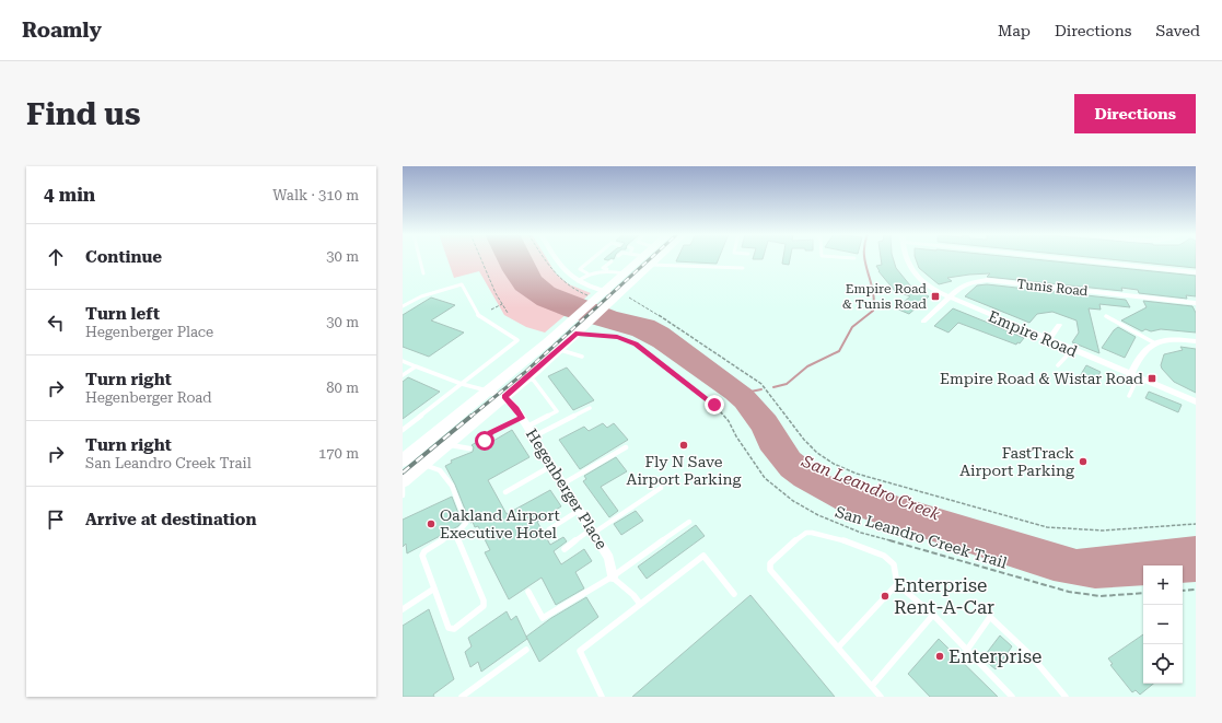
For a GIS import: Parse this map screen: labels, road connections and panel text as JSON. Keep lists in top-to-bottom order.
{
  "streets": {
    "street": ["Tunis Road", "Empire Road", "Hegenberger Place"],
    "path": ["San Leandro Creek Trail"]
  },
  "crossings": [
    ["Tunis Road", "Empire Road"]
  ],
  "water": ["San Leandro Creek"],
  "places": {
    "transit": ["Empire Road & Tunis Road", "Empire Road & Wistar Road"],
    "other": [
      "Fly N Save Airport Parking",
      "FastTrack Airport Parking",
      "Oakland Airport Executive Hotel",
      "Enterprise Rent-A-Car",
      "Enterprise"
    ]
  },
  "page": {
    "header": "Roamly",
    "nav": ["Map", "Directions", "Saved"],
    "buttons": "Directions",
    "title": "Find us",
    "heading": ["4 min", "Walk · 310 m"],
    "list": [
      ["Continue", "30 m"],
      ["Turn left", "Hegenberger Place", "30 m"],
      ["Turn right", "Hegenberger Road", "80 m"],
      ["Turn right", "San Leandro Creek Trail", "170 m"],
      "Arrive at destination"
    ],
    "map_buttons": ["+", "−"]
  }
}
